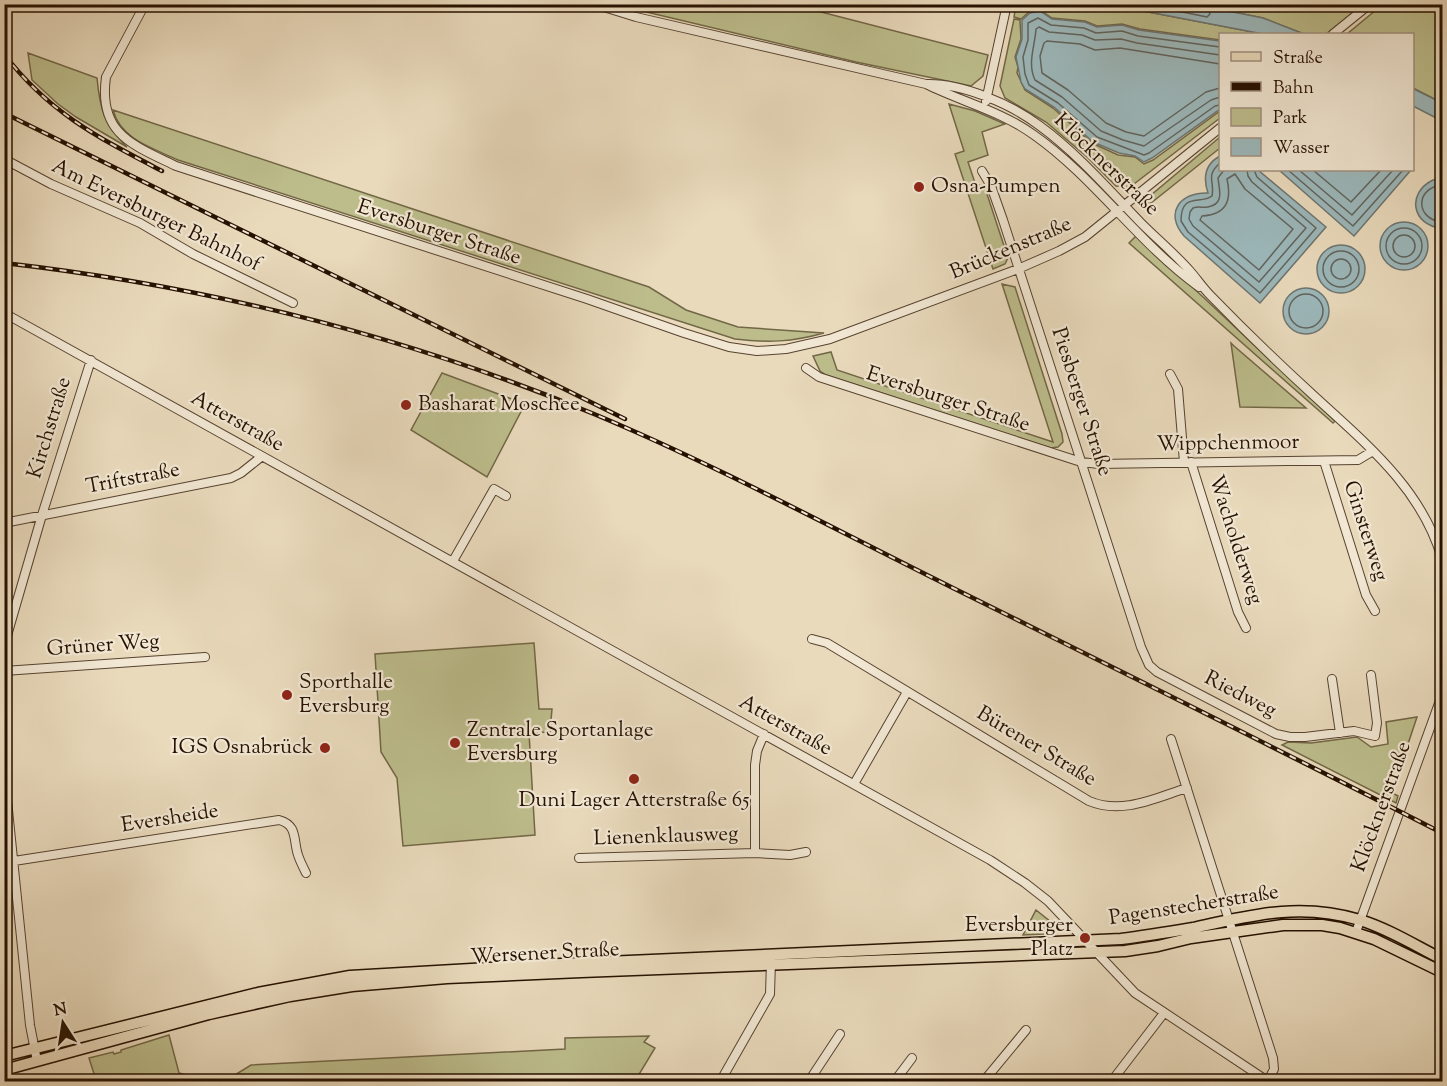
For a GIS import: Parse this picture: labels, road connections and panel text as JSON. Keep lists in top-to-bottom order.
{
  "streets": {
    "main road": ["Pagenstecherstraße", "Wersener Straße"],
    "street": [
      "Klöcknerstraße",
      "Am Eversburger Bahnhof",
      "Eversburger Straße",
      "Brückenstraße",
      "Piesberger Straße",
      "Atterstraße",
      "Kirchstraße",
      "Wippchenmoor",
      "Triftstraße",
      "Ginsterweg",
      "Wacholderweg",
      "Grüner Weg",
      "Riedweg",
      "Bürener Straße",
      "Eversheide",
      "Lienenklausweg"
    ]
  },
  "crossings": [
    ["Klöcknerstraße", "Brückenstraße"],
    ["Klöcknerstraße", "Wippchenmoor"],
    ["Klöcknerstraße", "Pagenstecherstraße"],
    ["Eversburger Straße", "Brückenstraße"],
    ["Eversburger Straße", "Piesberger Straße"],
    ["Eversburger Straße", "Wippchenmoor"],
    ["Brückenstraße", "Piesberger Straße"],
    ["Piesberger Straße", "Wippchenmoor"],
    ["Piesberger Straße", "Riedweg"],
    ["Atterstraße", "Kirchstraße"],
    ["Atterstraße", "Triftstraße"],
    ["Atterstraße", "Pagenstecherstraße"],
    ["Atterstraße", "Wersener Straße"],
    ["Kirchstraße", "Triftstraße"],
    ["Wippchenmoor", "Ginsterweg"],
    ["Wippchenmoor", "Wacholderweg"],
    ["Pagenstecherstraße", "Wersener Straße"]
  ],
  "places": [
    "Osna-Pumpen",
    "Basharat Moschee",
    "Sporthalle Eversburg",
    "Zentrale Sportanlage Eversburg",
    "IGS Osnabrück",
    "Duni Lager Atterstraße 65",
    "Eversburger Platz"
  ],
  "legend": [
    "Straße",
    "Bahn",
    "Park",
    "Wasser"
  ],
  "north": "top"
}
